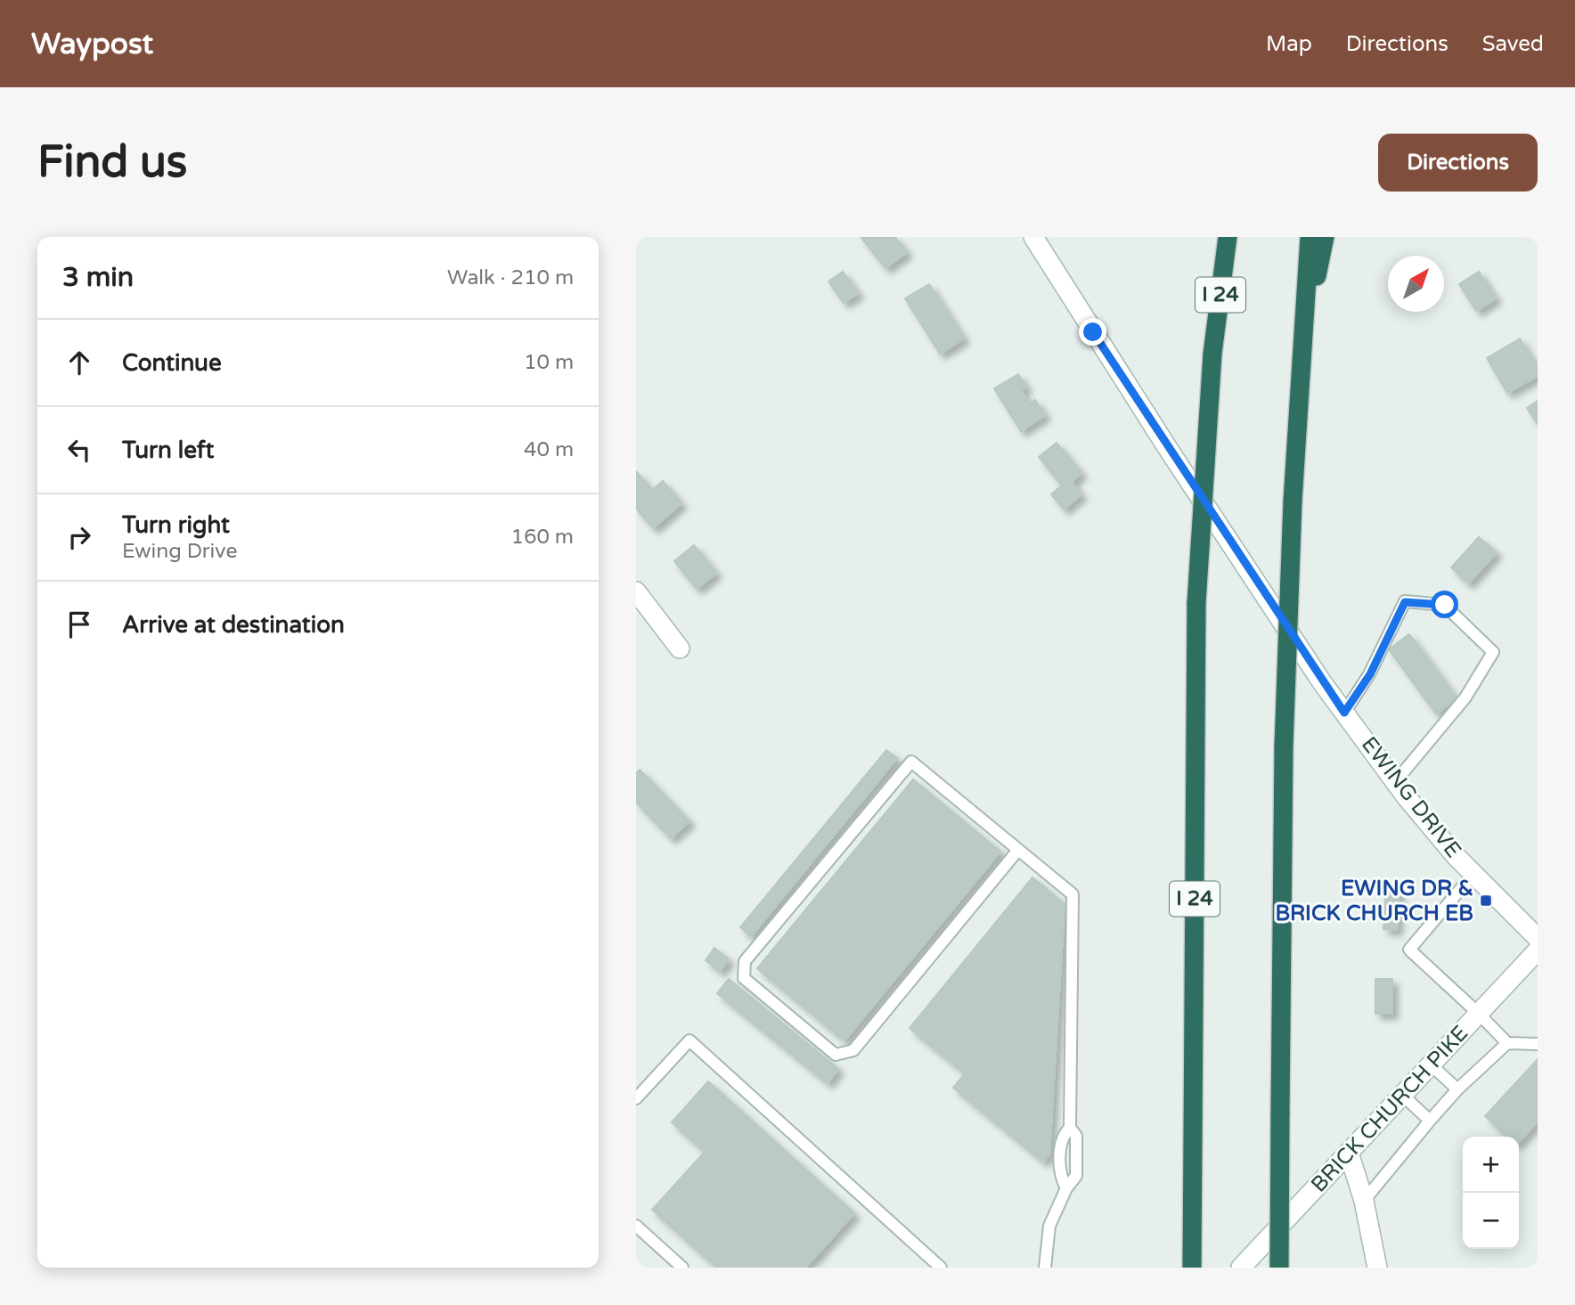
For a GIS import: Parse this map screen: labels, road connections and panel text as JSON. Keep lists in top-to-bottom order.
{
  "streets": {
    "highway": ["I 24"],
    "street": ["EWING DRIVE", "BRICK CHURCH PIKE"]
  },
  "places": {
    "transit": ["EWING DR & BRICK CHURCH EB"]
  },
  "north": "top right",
  "page": {
    "header": "Waypost",
    "nav": ["Map", "Directions", "Saved"],
    "buttons": "Directions",
    "title": "Find us",
    "heading": ["3 min", "Walk · 210 m"],
    "list": [
      ["Continue", "10 m"],
      ["Turn left", "40 m"],
      ["Turn right", "Ewing Drive", "160 m"],
      "Arrive at destination"
    ],
    "map_buttons": ["+", "−"]
  }
}
